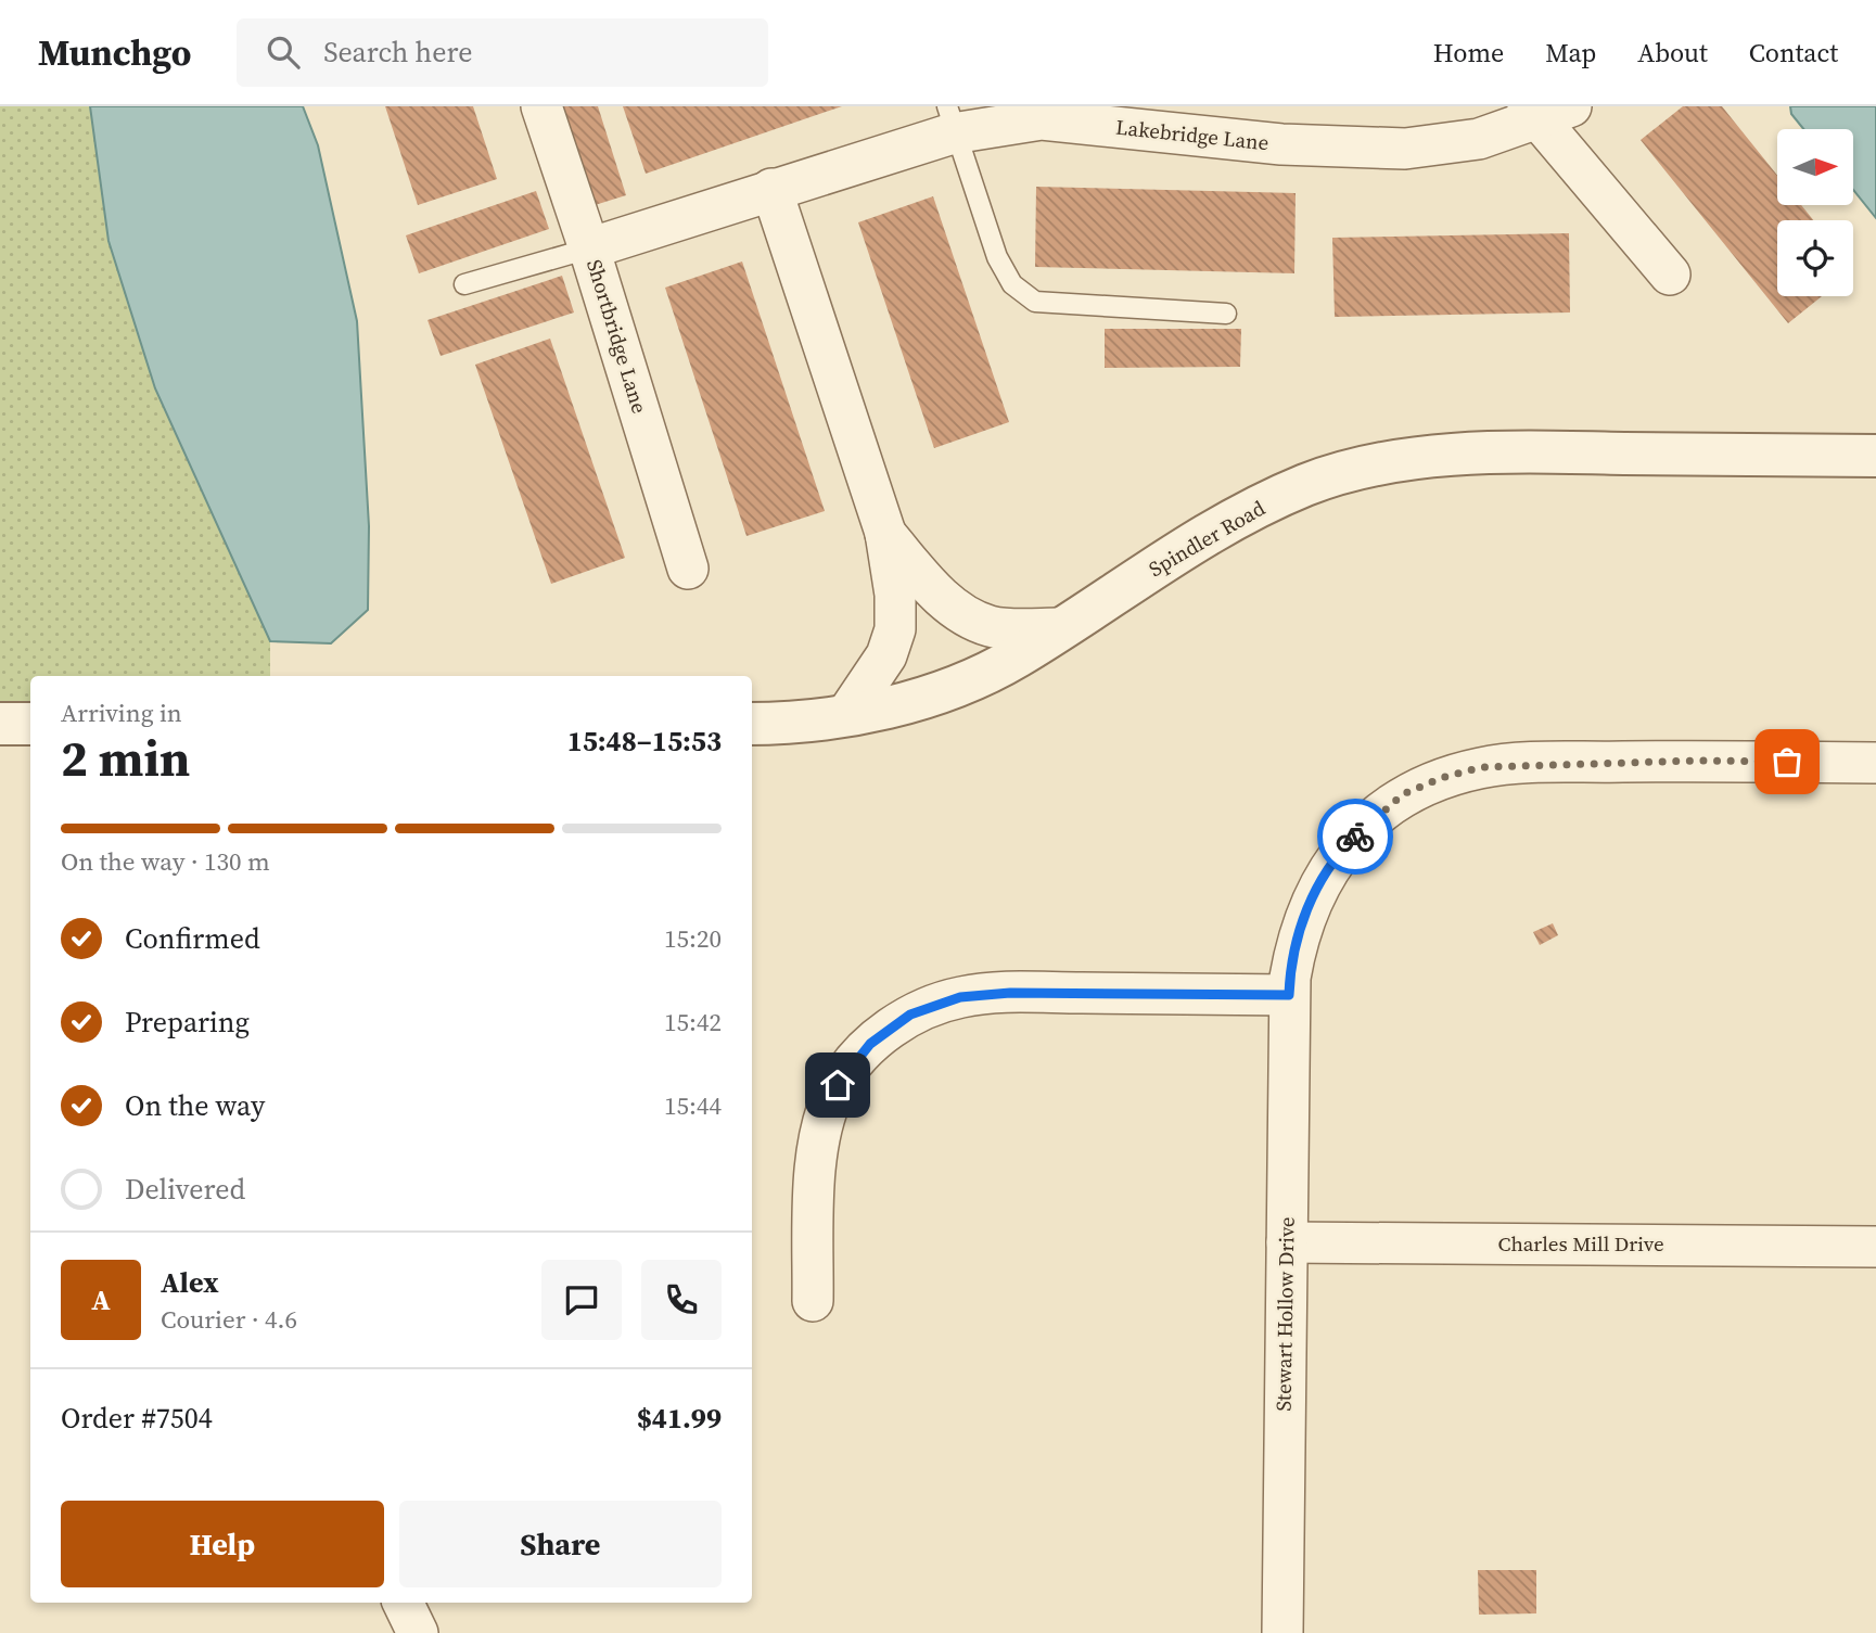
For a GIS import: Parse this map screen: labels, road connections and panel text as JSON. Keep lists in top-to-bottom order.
{
  "streets": {
    "street": [
      "Lakebridge Lane",
      "Shortbridge Lane",
      "Spindler Road",
      "Charles Mill Drive",
      "Stewart Hollow Drive"
    ]
  },
  "crossings": [
    ["Lakebridge Lane", "Shortbridge Lane"],
    ["Charles Mill Drive", "Stewart Hollow Drive"]
  ],
  "north": "right",
  "page": {
    "header": "Munchgo",
    "search": "Search here",
    "nav": [
      "Home",
      "Map",
      "About",
      "Contact"
    ],
    "heading": ["2 min", "Arriving in", "15:48–15:53"],
    "panel": [
      "Alex",
      "Courier · 4.6",
      "Order #7504",
      "$41.99"
    ],
    "bar": "On the way · 130 m",
    "list": [
      ["Confirmed", "15:20"],
      ["Preparing", "15:42"],
      ["On the way", "15:44"],
      "Delivered"
    ],
    "round": "A",
    "buttons": ["Help", "Share"]
  }
}
